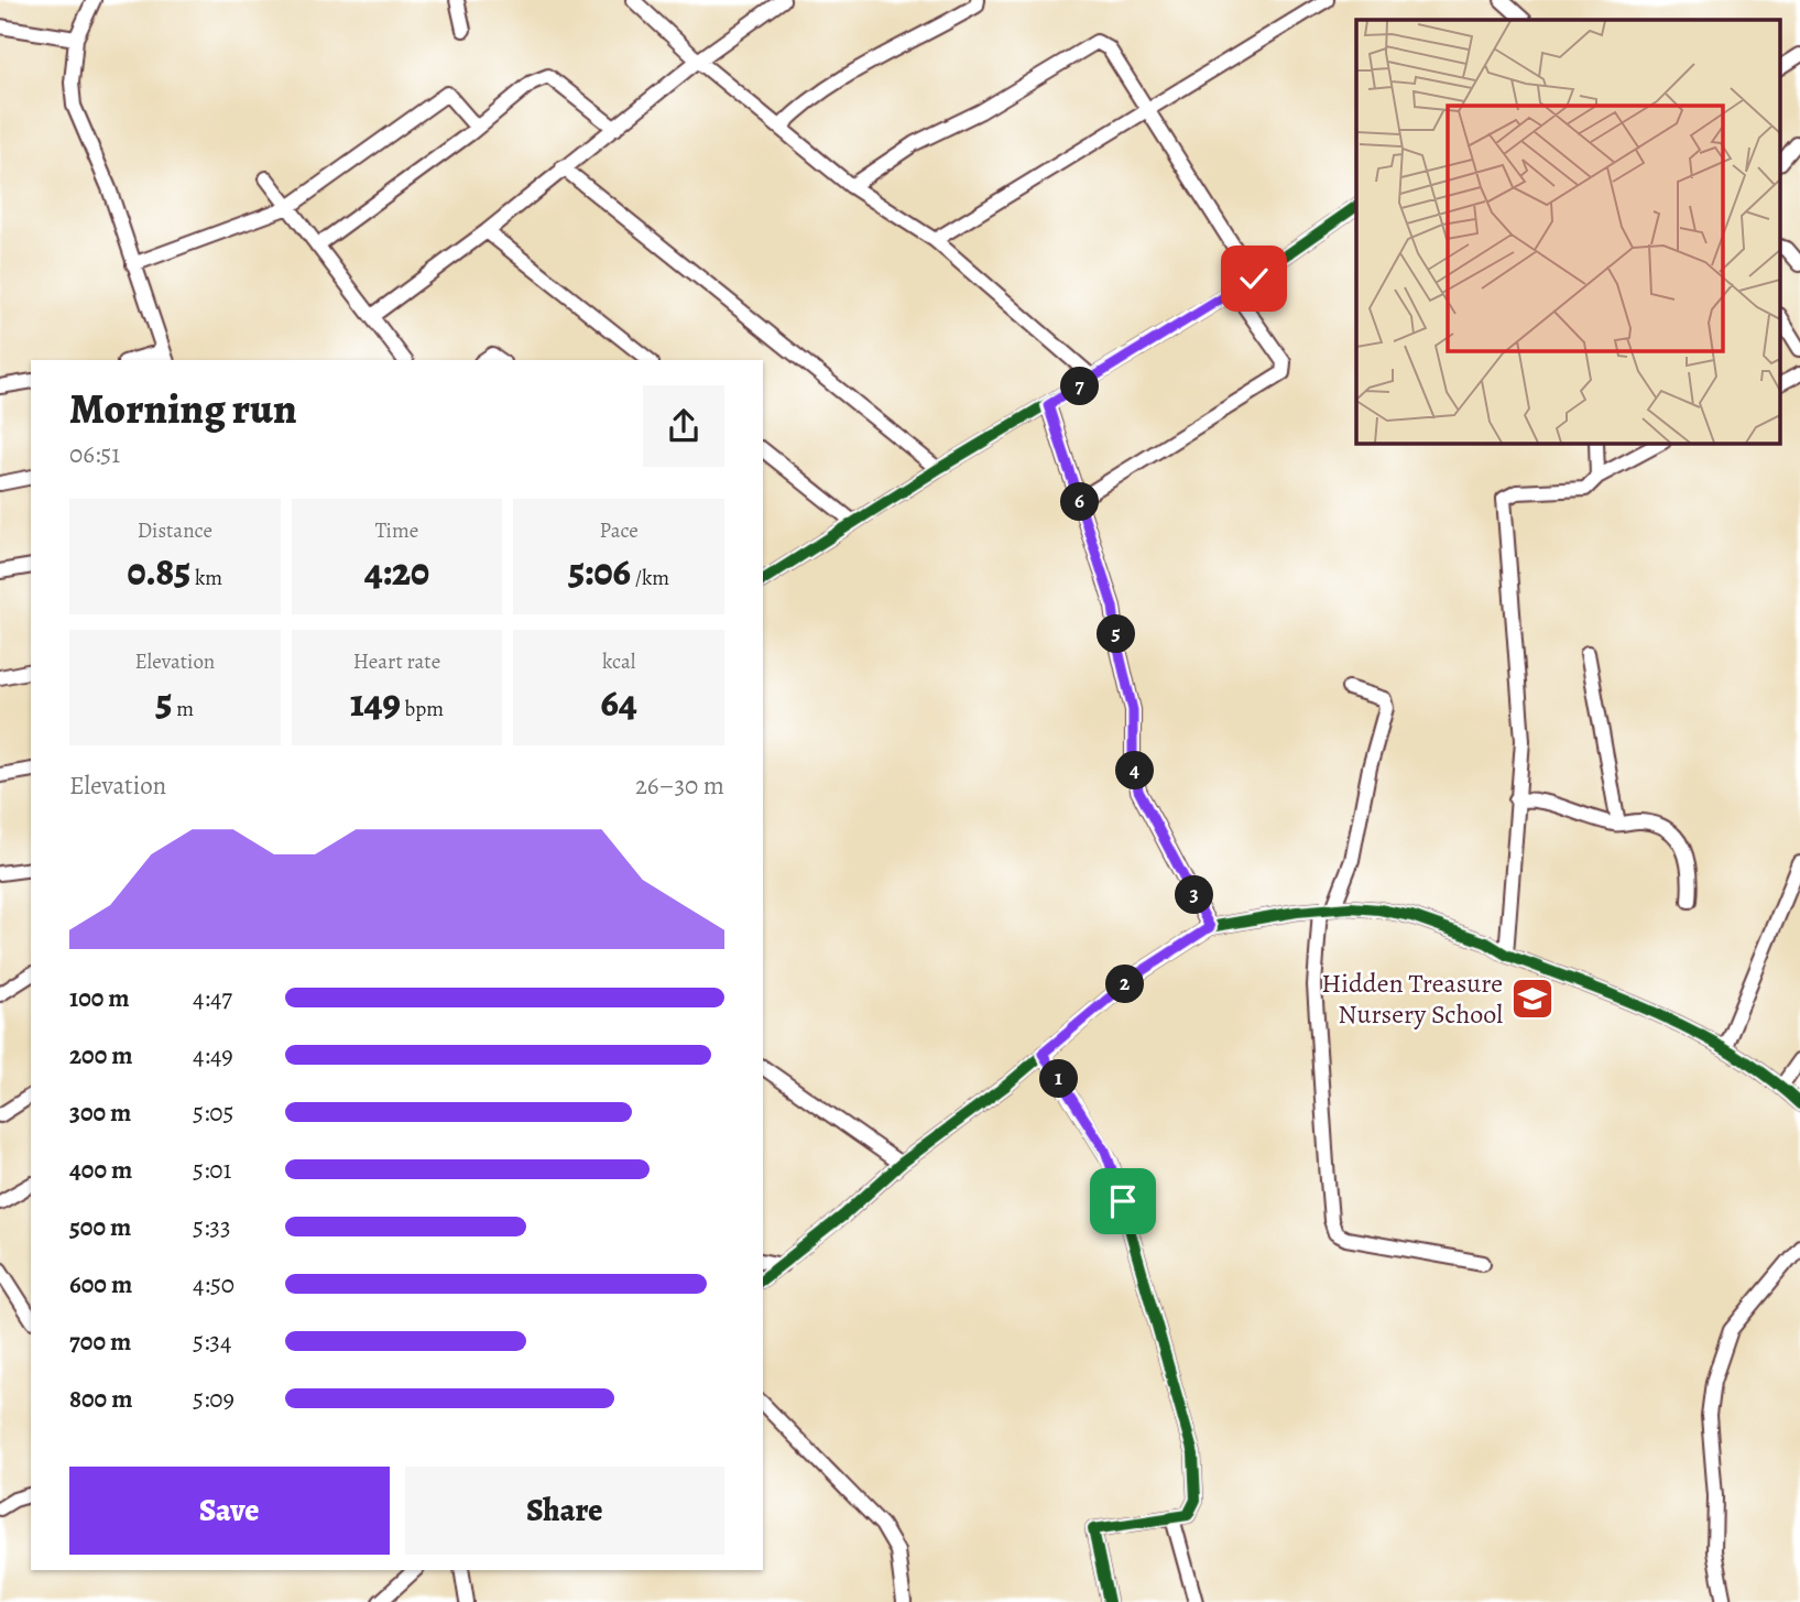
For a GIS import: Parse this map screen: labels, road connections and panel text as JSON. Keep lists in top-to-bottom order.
{
  "places": {
    "school or university": ["Hidden Treasure Nursery School"]
  },
  "page": {
    "heading": ["Morning run", "06:51"],
    "pins": [
      "7",
      "6",
      "5",
      "4",
      "3",
      "2",
      "1"
    ],
    "stats": [
      ["Distance", "0.85 km"],
      ["Time", "4:20"],
      ["Pace", "5:06 /km"],
      ["Elevation", "5 m"],
      ["Heart rate", "149 bpm"],
      ["kcal", "64"]
    ],
    "chart": ["Elevation", "26–30 m"],
    "list": [
      {
        "name": "100 m",
        "note": "4:47"
      },
      {
        "name": "200 m",
        "note": "4:49"
      },
      {
        "name": "300 m",
        "note": "5:05"
      },
      {
        "name": "400 m",
        "note": "5:01"
      },
      {
        "name": "500 m",
        "note": "5:33"
      },
      {
        "name": "600 m",
        "note": "4:50"
      },
      {
        "name": "700 m",
        "note": "5:34"
      },
      {
        "name": "800 m",
        "note": "5:09"
      }
    ],
    "buttons": ["Save", "Share"]
  }
}
